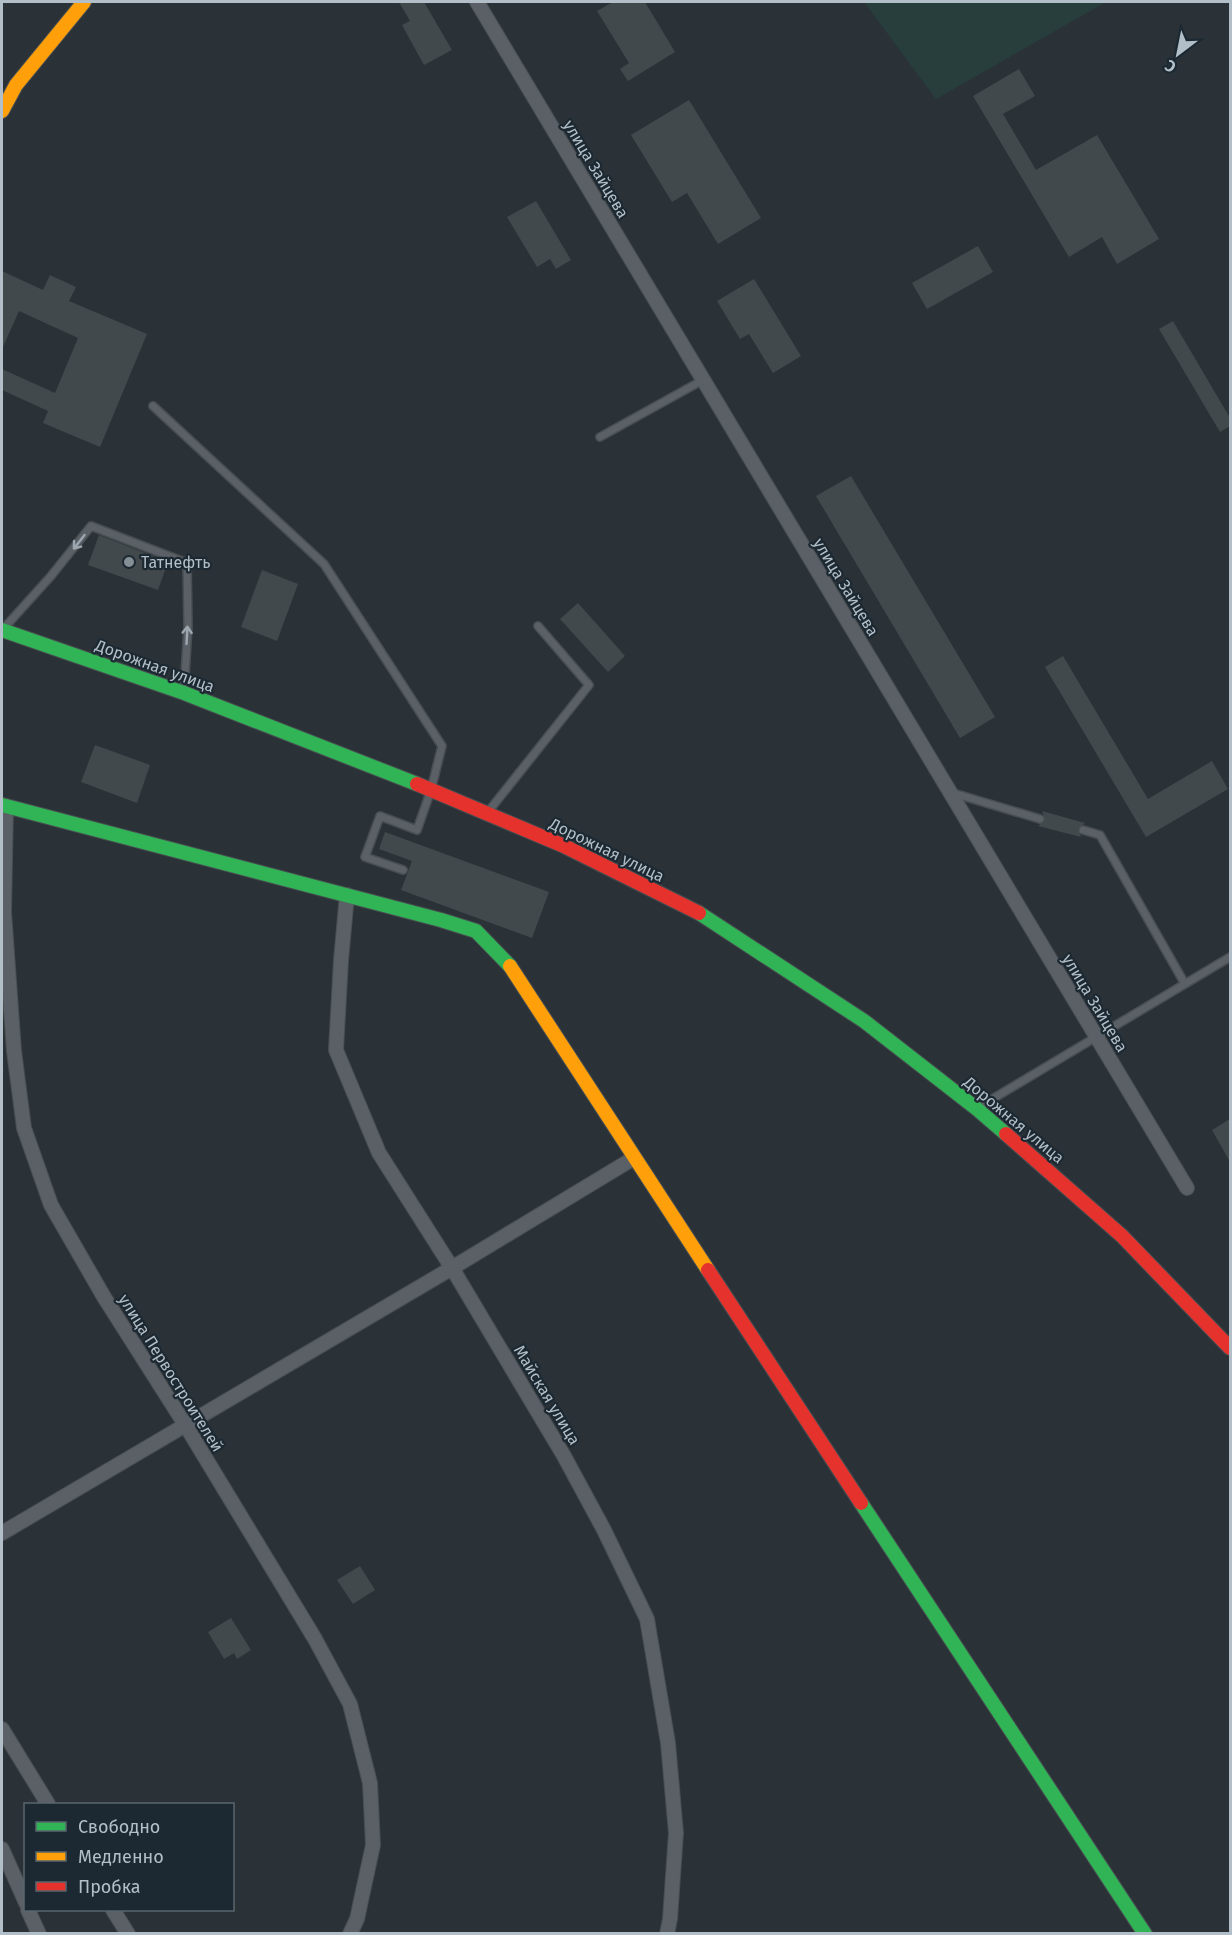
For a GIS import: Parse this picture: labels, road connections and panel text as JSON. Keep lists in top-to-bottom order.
{
  "streets": {
    "street": [
      "улица Зайцева",
      "Дорожная улица",
      "улица Первостроителей",
      "Майская улица"
    ]
  },
  "places": ["Татнефть"],
  "legend": ["Свободно", "Медленно", "Пробка"],
  "north": "bottom left"
}
